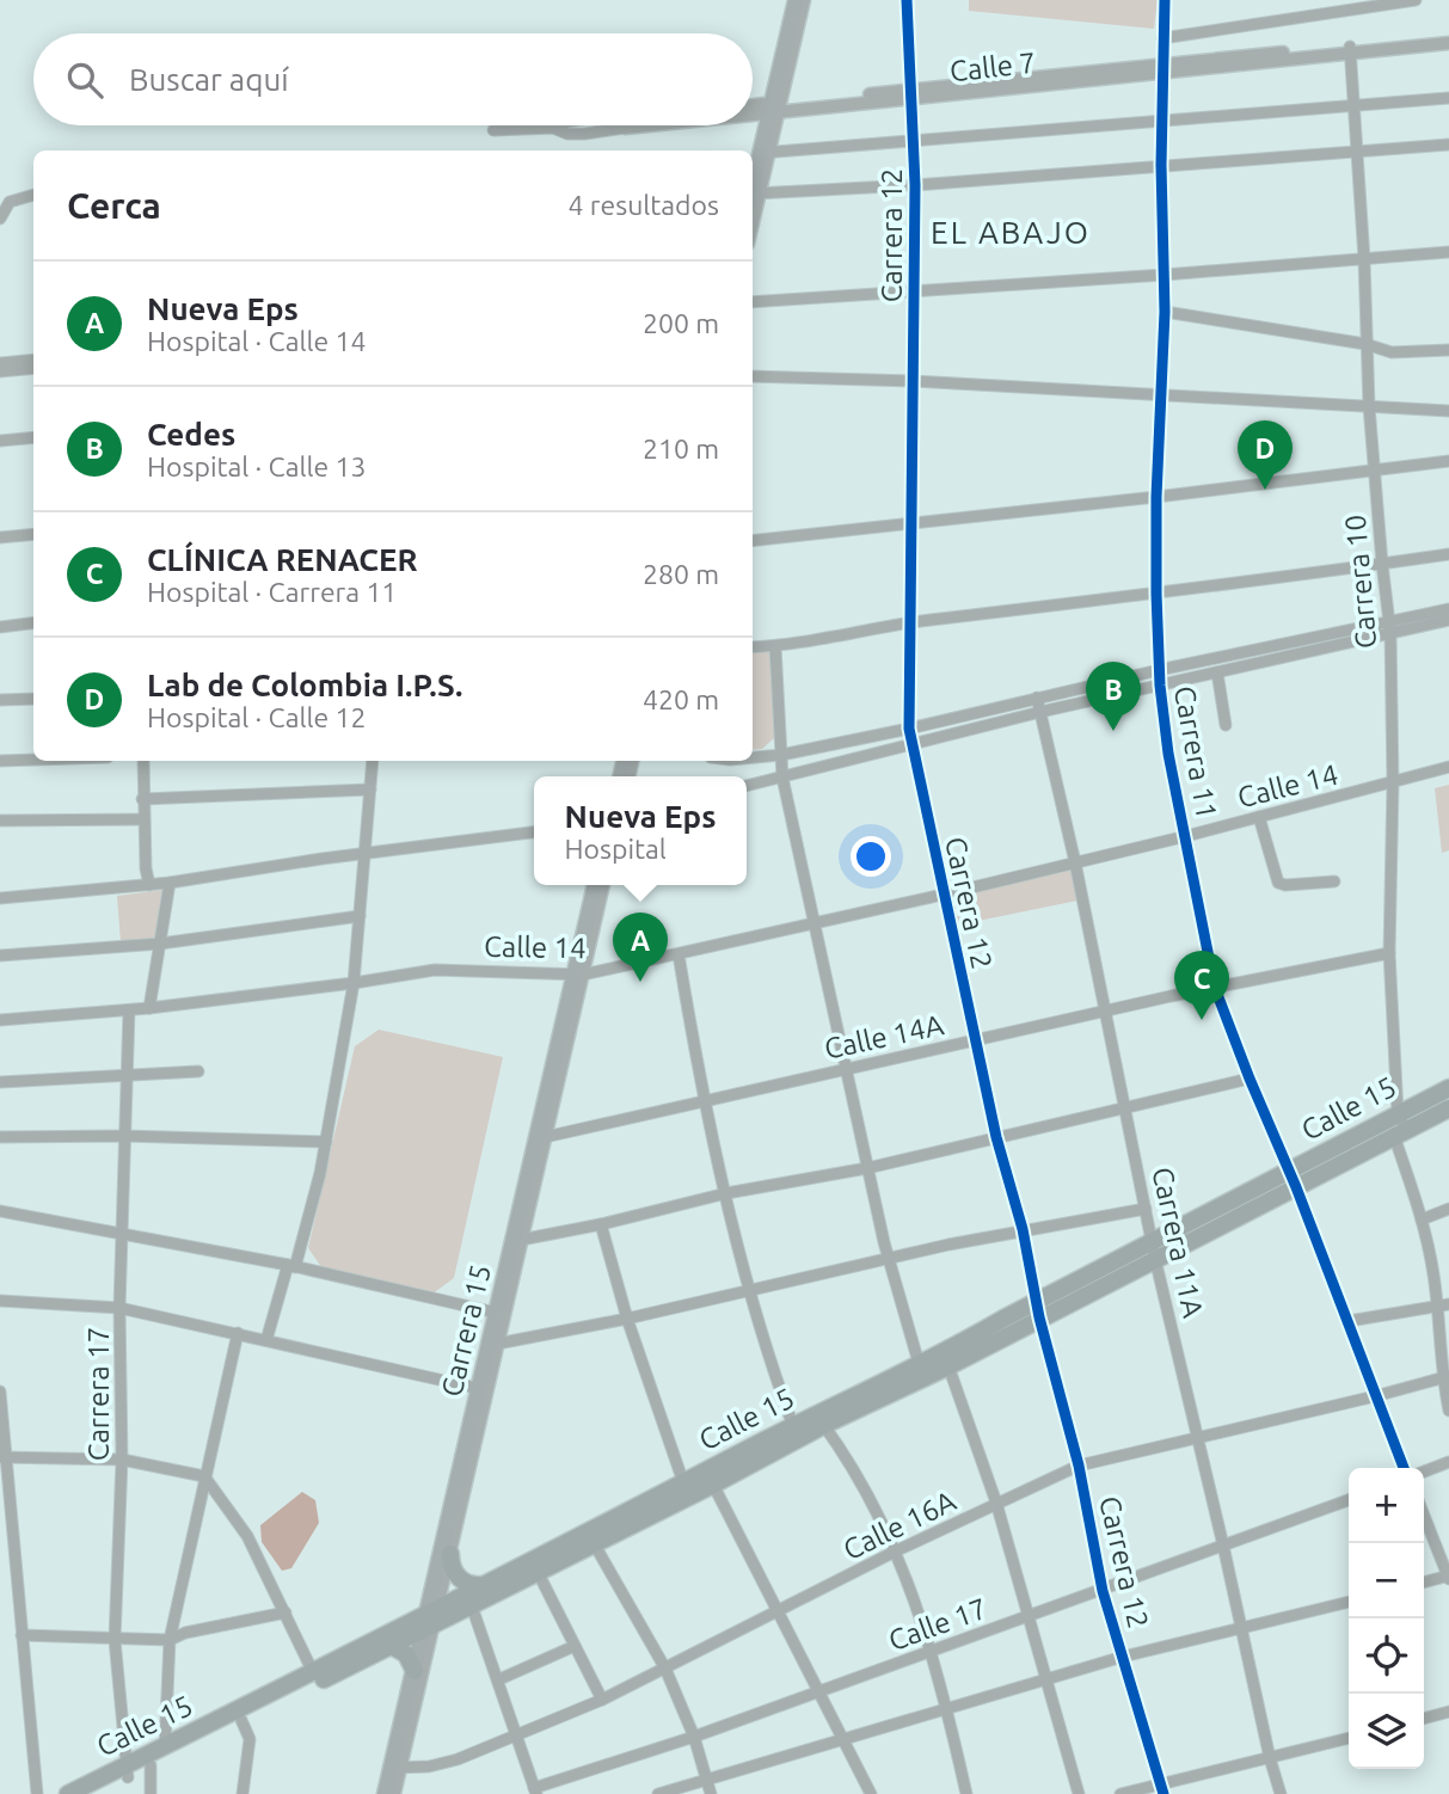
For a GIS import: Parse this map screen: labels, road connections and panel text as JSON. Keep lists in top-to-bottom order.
{
  "streets": {
    "highway": ["Calle 15"],
    "main road": ["Carrera 15"],
    "street": [
      "Calle 7",
      "Carrera 12",
      "Carrera 10",
      "Carrera 11",
      "Calle 14",
      "Calle 14A",
      "Carrera 11A",
      "Carrera 17",
      "Calle 16A",
      "Calle 17"
    ]
  },
  "crossings": [
    ["Calle 7", "Carrera 12"],
    ["Calle 7", "Carrera 10"],
    ["Calle 7", "Carrera 11"],
    ["Carrera 12", "Calle 14"],
    ["Carrera 12", "Calle 14A"],
    ["Carrera 12", "Calle 15"],
    ["Carrera 12", "Calle 16A"],
    ["Carrera 12", "Calle 17"],
    ["Carrera 10", "Calle 14"],
    ["Carrera 10", "Calle 14A"],
    ["Carrera 10", "Calle 15"],
    ["Carrera 11", "Calle 14"],
    ["Carrera 11", "Calle 14A"],
    ["Carrera 11", "Calle 15"],
    ["Carrera 11", "Calle 16A"],
    ["Calle 14", "Carrera 11A"],
    ["Calle 14", "Carrera 15"],
    ["Calle 14", "Carrera 17"],
    ["Calle 14A", "Carrera 11A"],
    ["Calle 14A", "Carrera 15"],
    ["Calle 15", "Carrera 11A"],
    ["Calle 15", "Carrera 15"],
    ["Calle 15", "Carrera 17"],
    ["Carrera 11A", "Calle 16A"],
    ["Carrera 11A", "Calle 17"],
    ["Carrera 15", "Calle 16A"]
  ],
  "districts": ["EL ABAJO"],
  "page": {
    "search": "Buscar aquí",
    "heading": ["Cerca", "4 resultados"],
    "list": [
      {
        "mark": "A",
        "name": "Nueva Eps",
        "note": "Hospital · Calle 14",
        "value": "200 m"
      },
      {
        "mark": "B",
        "name": "Cedes",
        "note": "Hospital · Calle 13",
        "value": "210 m"
      },
      {
        "mark": "C",
        "name": "CLÍNICA RENACER",
        "note": "Hospital · Carrera 11",
        "value": "280 m"
      },
      {
        "mark": "D",
        "name": "Lab de Colombia I.P.S.",
        "note": "Hospital · Calle 12",
        "value": "420 m"
      }
    ],
    "pins": [
      "D",
      "B",
      "A",
      "C"
    ],
    "popup": ["Nueva Eps", "Hospital"],
    "map_buttons": ["+", "−"]
  }
}
